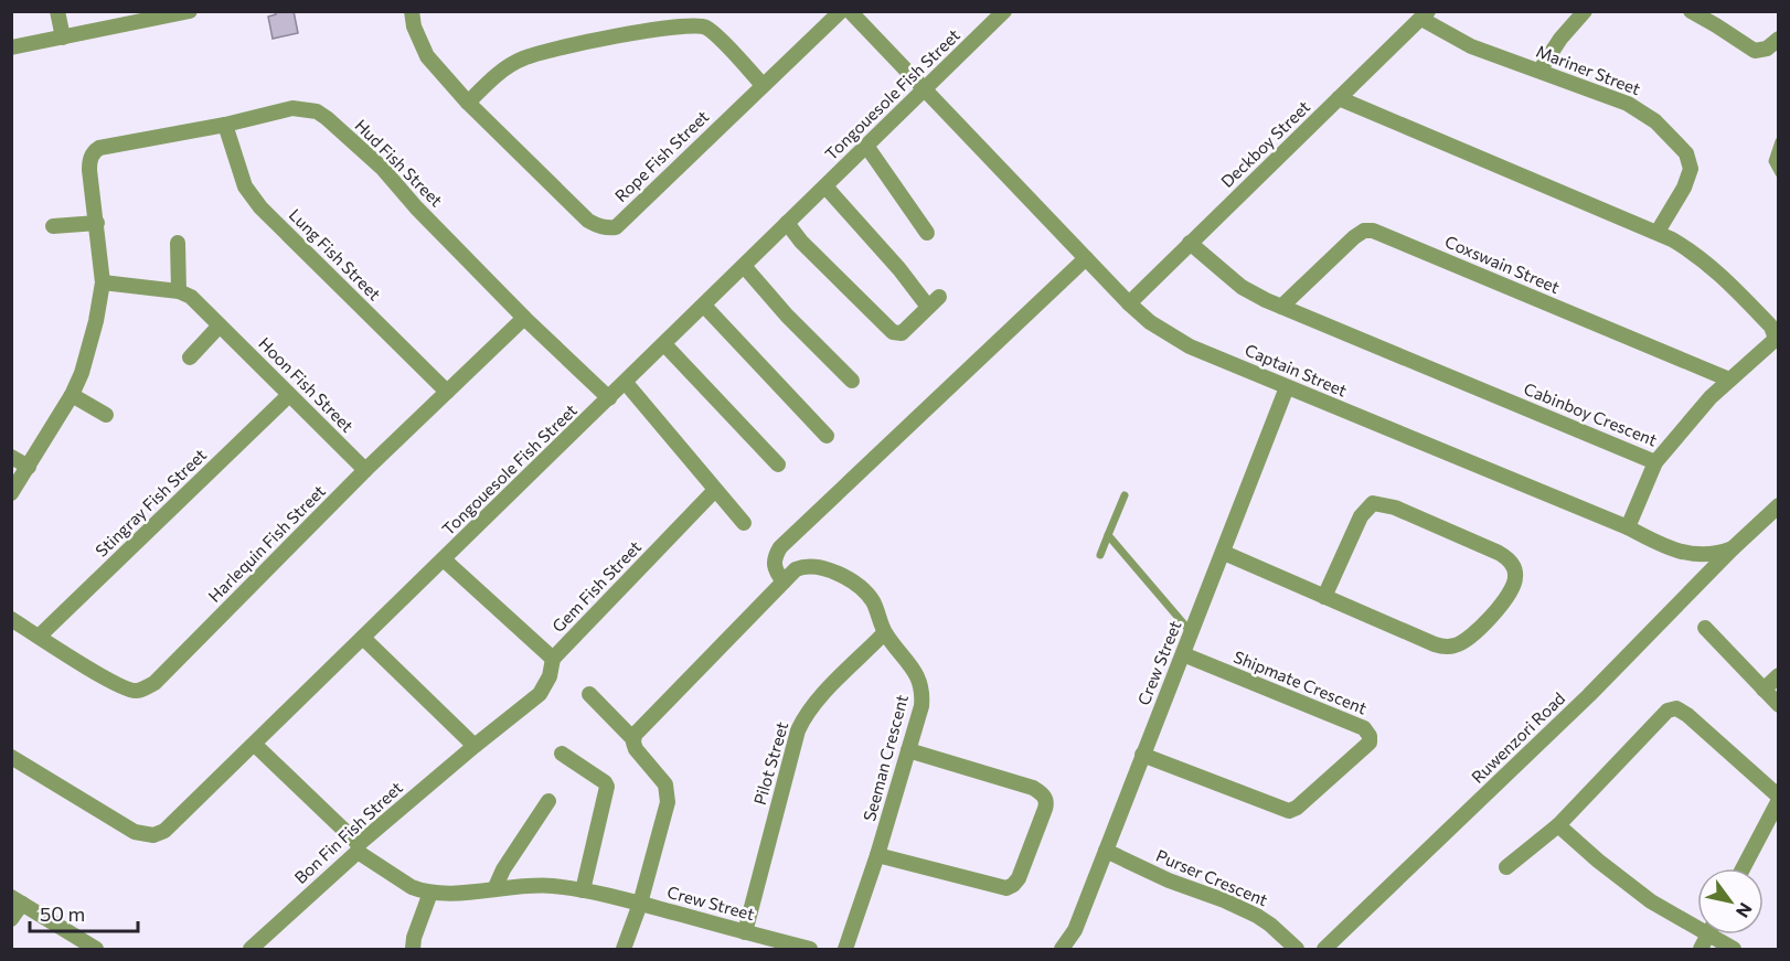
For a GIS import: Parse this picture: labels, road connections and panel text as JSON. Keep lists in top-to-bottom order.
{
  "streets": {
    "street": [
      "Mariner Street",
      "Tongouesole Fish Street",
      "Deckboy Street",
      "Rope Fish Street",
      "Hud Fish Street",
      "Lung Fish Street",
      "Coxswain Street",
      "Captain Street",
      "Hoon Fish Street",
      "Cabinboy Crescent",
      "Stingray Fish Street",
      "Harlequin Fish Street",
      "Gem Fish Street",
      "Crew Street",
      "Shipmate Crescent",
      "Ruwenzori Road",
      "Seeman Crescent",
      "Pilot Street",
      "Bon Fin Fish Street",
      "Purser Crescent"
    ]
  },
  "crossings": [
    ["Mariner Street", "Deckboy Street"],
    ["Mariner Street", "Cabinboy Crescent"],
    ["Tongouesole Fish Street", "Hud Fish Street"],
    ["Tongouesole Fish Street", "Captain Street"],
    ["Tongouesole Fish Street", "Gem Fish Street"],
    ["Deckboy Street", "Captain Street"],
    ["Deckboy Street", "Cabinboy Crescent"],
    ["Hud Fish Street", "Lung Fish Street"],
    ["Hud Fish Street", "Harlequin Fish Street"],
    ["Lung Fish Street", "Harlequin Fish Street"],
    ["Coxswain Street", "Cabinboy Crescent"],
    ["Captain Street", "Crew Street"],
    ["Captain Street", "Ruwenzori Road"],
    ["Hoon Fish Street", "Stingray Fish Street"],
    ["Hoon Fish Street", "Harlequin Fish Street"],
    ["Stingray Fish Street", "Harlequin Fish Street"],
    ["Gem Fish Street", "Bon Fin Fish Street"],
    ["Crew Street", "Shipmate Crescent"],
    ["Crew Street", "Pilot Street"],
    ["Crew Street", "Purser Crescent"],
    ["Seeman Crescent", "Pilot Street"]
  ],
  "scale_bar": "50 m",
  "north": "bottom right"
}
